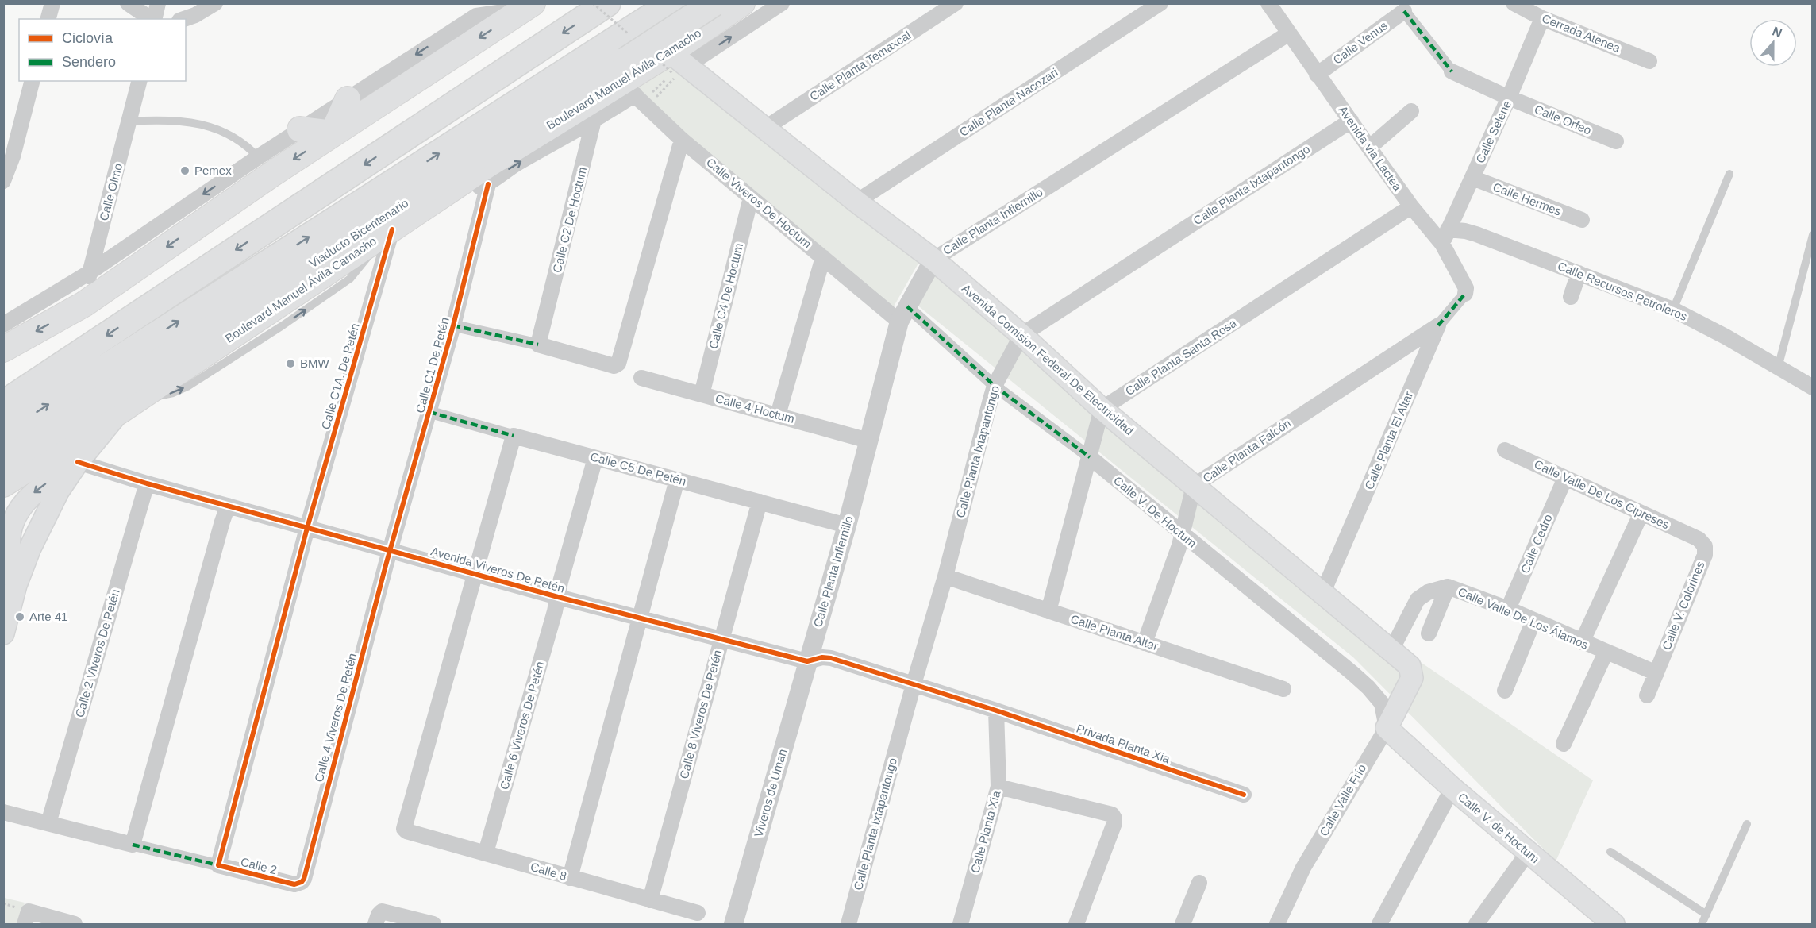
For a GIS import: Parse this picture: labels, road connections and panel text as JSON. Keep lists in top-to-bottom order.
{
  "streets": {
    "highway": ["Viaducto Bicentenario"],
    "main road": [
      "Boulevard Manuel Ávila Camacho",
      "Avenida Comision Federal De Electricidad",
      "Calle Valle Frío",
      "Calle V. de Hoctum"
    ],
    "street": [
      "Cerrada Atenea",
      "Calle Venus",
      "Calle Planta Temaxcal",
      "Calle Planta Nacozari",
      "Calle Orfeo",
      "Calle Selene",
      "Avenida via Lactea",
      "Calle Planta Ixtapantongo",
      "Calle Olmo",
      "Calle Hermes",
      "Calle Viveros De Hoctum",
      "Calle C2 De Hoctum",
      "Calle Planta Infiernillo",
      "Calle Recursos Petroleros",
      "Calle C4 De Hoctum",
      "Calle Planta Santa Rosa",
      "Calle C1 De Petén",
      "Calle C1A. De Petén",
      "Calle 4 Hoctum",
      "Calle Planta El Altar",
      "Calle Planta Falcón",
      "Calle C5 De Petén",
      "Calle Valle De Los Cipreses",
      "Calle V. De Hoctum",
      "Calle Cedro",
      "Avenida Viveros De Petén",
      "Calle V. Colorines",
      "Calle Valle De Los Álamos",
      "Calle Planta Altar",
      "Calle 2 Viveros De Petén",
      "Calle 8 Viveros De Petén",
      "Calle 4 Viveros De Petén",
      "Calle 6 Viveros De Petén",
      "Privada Planta Xia",
      "Viveros de Uman",
      "Calle Planta Xia",
      "Calle 2",
      "Calle 8"
    ]
  },
  "crossings": [
    ["Cerrada Atenea", "Calle Selene"],
    ["Calle Venus", "Avenida via Lactea"],
    ["Calle Planta Temaxcal", "Avenida Comision Federal De Electricidad"],
    ["Boulevard Manuel Ávila Camacho", "Calle Viveros De Hoctum"],
    ["Boulevard Manuel Ávila Camacho", "Calle C2 De Hoctum"],
    ["Boulevard Manuel Ávila Camacho", "Avenida Comision Federal De Electricidad"],
    ["Boulevard Manuel Ávila Camacho", "Calle C1A. De Petén"],
    ["Calle Planta Nacozari", "Avenida Comision Federal De Electricidad"],
    ["Calle Orfeo", "Calle Selene"],
    ["Calle Selene", "Avenida via Lactea"],
    ["Calle Selene", "Calle Hermes"],
    ["Calle Selene", "Calle Recursos Petroleros"],
    ["Avenida via Lactea", "Calle Planta Ixtapantongo"],
    ["Avenida via Lactea", "Calle Planta Infiernillo"],
    ["Avenida via Lactea", "Calle Recursos Petroleros"],
    ["Avenida via Lactea", "Calle Planta Santa Rosa"],
    ["Avenida via Lactea", "Calle Planta El Altar"],
    ["Calle Planta Ixtapantongo", "Avenida Comision Federal De Electricidad"],
    ["Calle Planta Ixtapantongo", "Calle V. De Hoctum"],
    ["Calle Planta Ixtapantongo", "Avenida Viveros De Petén"],
    ["Calle Planta Ixtapantongo", "Calle Planta Altar"],
    ["Calle Viveros De Hoctum", "Calle Planta Infiernillo"],
    ["Calle Viveros De Hoctum", "Calle C4 De Hoctum"],
    ["Calle Viveros De Hoctum", "Calle V. De Hoctum"],
    ["Calle Planta Infiernillo", "Avenida Comision Federal De Electricidad"],
    ["Calle Planta Infiernillo", "Calle 4 Hoctum"],
    ["Calle Planta Infiernillo", "Calle C5 De Petén"],
    ["Calle Planta Infiernillo", "Calle V. De Hoctum"],
    ["Calle Planta Infiernillo", "Avenida Viveros De Petén"],
    ["Calle Planta Infiernillo", "Viveros de Uman"],
    ["Calle C4 De Hoctum", "Calle 4 Hoctum"],
    ["Calle Planta Santa Rosa", "Avenida Comision Federal De Electricidad"],
    ["Avenida Comision Federal De Electricidad", "Calle Planta El Altar"],
    ["Avenida Comision Federal De Electricidad", "Calle Planta Falcón"],
    ["Avenida Comision Federal De Electricidad", "Calle Valle De Los Álamos"],
    ["Avenida Comision Federal De Electricidad", "Calle Valle Frío"],
    ["Calle C1 De Petén", "Calle C5 De Petén"],
    ["Calle C1 De Petén", "Avenida Viveros De Petén"],
    ["Calle C1 De Petén", "Calle 4 Viveros De Petén"],
    ["Calle C1A. De Petén", "Avenida Viveros De Petén"],
    ["Calle Planta El Altar", "Calle Planta Falcón"],
    ["Calle Planta Falcón", "Calle V. De Hoctum"],
    ["Calle Planta Falcón", "Calle Planta Altar"],
    ["Calle C5 De Petén", "Calle 8 Viveros De Petén"],
    ["Calle Valle De Los Cipreses", "Calle Cedro"],
    ["Calle Valle De Los Cipreses", "Calle V. Colorines"],
    ["Calle V. De Hoctum", "Calle Valle Frío"],
    ["Calle V. De Hoctum", "Calle V. de Hoctum"],
    ["Calle Cedro", "Calle Valle De Los Álamos"],
    ["Avenida Viveros De Petén", "Calle 2 Viveros De Petén"],
    ["Avenida Viveros De Petén", "Calle 8 Viveros De Petén"],
    ["Avenida Viveros De Petén", "Calle 4 Viveros De Petén"],
    ["Avenida Viveros De Petén", "Calle 6 Viveros De Petén"],
    ["Avenida Viveros De Petén", "Viveros de Uman"],
    ["Avenida Viveros De Petén", "Calle 8"],
    ["Calle V. Colorines", "Calle Valle De Los Álamos"],
    ["Calle 2 Viveros De Petén", "Calle 2"],
    ["Calle 8 Viveros De Petén", "Calle 8"],
    ["Calle 4 Viveros De Petén", "Calle 2"],
    ["Calle 6 Viveros De Petén", "Calle 8"],
    ["Privada Planta Xia", "Calle Planta Xia"],
    ["Calle Valle Frío", "Calle V. de Hoctum"]
  ],
  "places": ["Pemex", "BMW", "Arte 41"],
  "legend": ["Ciclovía", "Sendero"],
  "north": "top"
}
